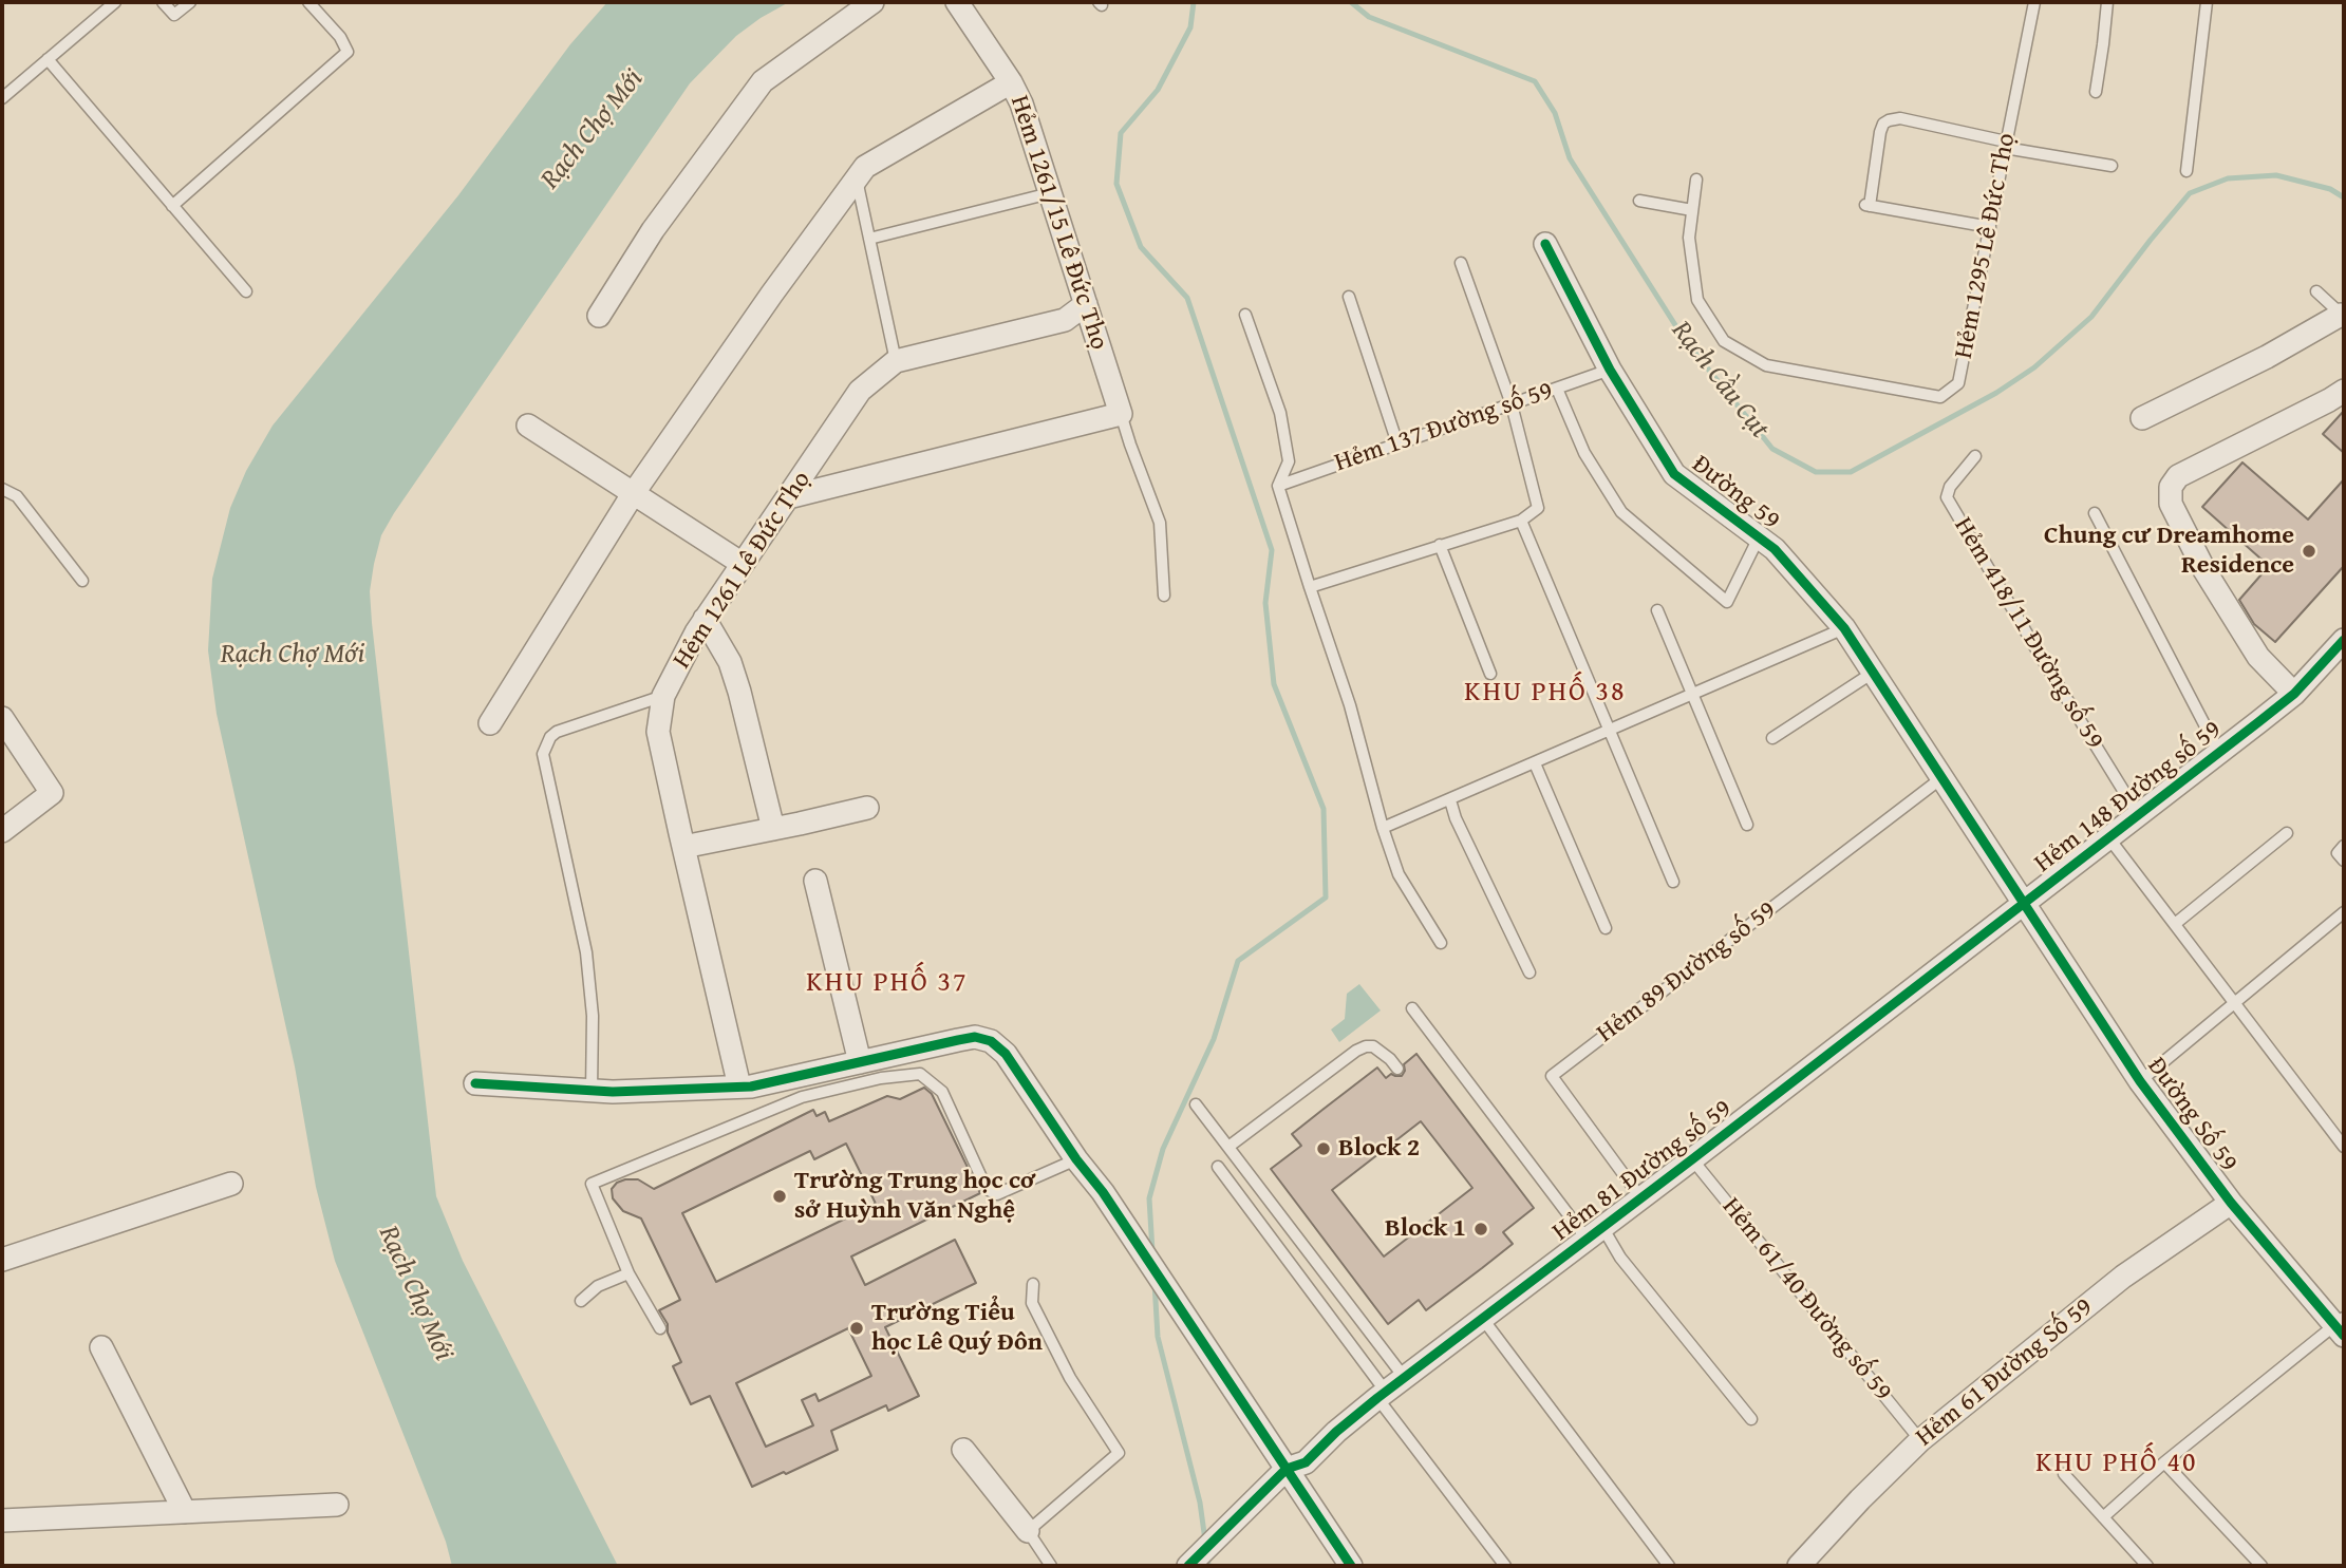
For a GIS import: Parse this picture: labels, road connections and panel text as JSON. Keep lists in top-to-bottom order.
{
  "streets": {
    "street": [
      "Hẻm 1261/15 Lê Đức Thọ",
      "Đường 59",
      "Hẻm 1261 Lê Đức Thọ",
      "Hẻm 148 Đường số 59",
      "Đường Số 59",
      "Hẻm 81 Đường số 59",
      "Hẻm 61 Đường Số 59"
    ],
    "lane": [
      "Hẻm 1295 Lê Đức Thọ",
      "Hẻm 137 Đường số 59",
      "Hẻm 418/11 Đường số 59",
      "Hẻm 89 Đường số 59",
      "Hẻm 61/40 Đường số 59"
    ]
  },
  "crossings": [
    ["Hẻm 1261/15 Lê Đức Thọ", "Hẻm 1261 Lê Đức Thọ"],
    ["Hẻm 137 Đường số 59", "Đường 59"],
    ["Đường 59", "Hẻm 148 Đường số 59"],
    ["Đường 59", "Hẻm 89 Đường số 59"],
    ["Đường 59", "Đường Số 59"],
    ["Đường 59", "Hẻm 81 Đường số 59"],
    ["Hẻm 418/11 Đường số 59", "Hẻm 148 Đường số 59"],
    ["Hẻm 148 Đường số 59", "Đường Số 59"],
    ["Hẻm 148 Đường số 59", "Hẻm 81 Đường số 59"],
    ["Hẻm 89 Đường số 59", "Hẻm 81 Đường số 59"],
    ["Đường Số 59", "Hẻm 81 Đường số 59"],
    ["Đường Số 59", "Hẻm 61 Đường Số 59"],
    ["Hẻm 81 Đường số 59", "Hẻm 61/40 Đường số 59"],
    ["Hẻm 61/40 Đường số 59", "Hẻm 61 Đường Số 59"]
  ],
  "districts": ["KHU PHỐ 38", "KHU PHỐ 37", "KHU PHỐ 40"],
  "water": ["Rạch Chợ Mới", "Rạch Cầu Cụt"],
  "places": [
    "Chung cư Dreamhome Residence",
    "Block 2",
    "Trường Trung học cơ sở Huỳnh Văn Nghệ",
    "Block 1",
    "Trường Tiểu học Lê Quý Đôn"
  ]
}
